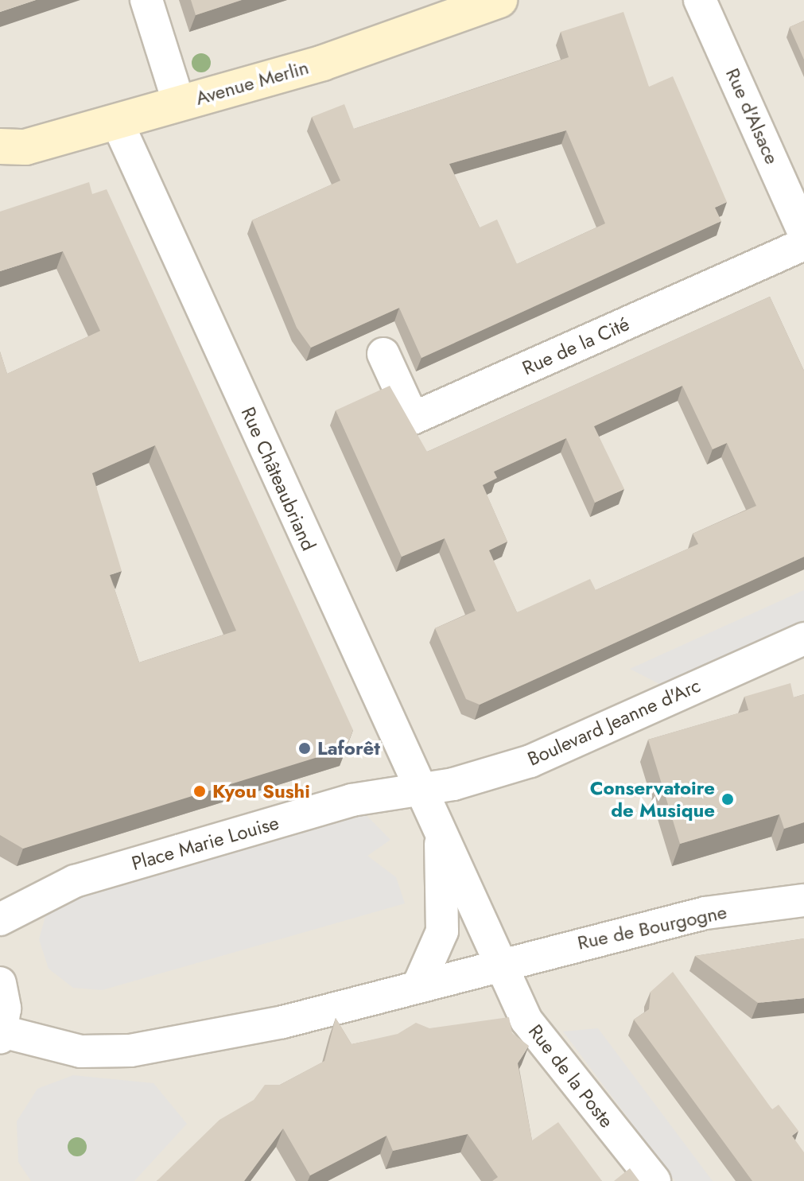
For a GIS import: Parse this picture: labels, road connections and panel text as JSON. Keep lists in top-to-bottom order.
{
  "streets": {
    "street": [
      "Avenue Merlin",
      "Rue d'Alsace",
      "Rue de la Cité",
      "Rue Châteaubriand",
      "Boulevard Jeanne d'Arc",
      "Place Marie Louise",
      "Rue de Bourgogne",
      "Rue de la Poste"
    ]
  },
  "crossings": [
    ["Avenue Merlin", "Rue Châteaubriand"],
    ["Rue Châteaubriand", "Boulevard Jeanne d'Arc"],
    ["Rue Châteaubriand", "Place Marie Louise"],
    ["Boulevard Jeanne d'Arc", "Place Marie Louise"],
    ["Rue de Bourgogne", "Rue de la Poste"]
  ],
  "places": ["Laforêt", "Kyou Sushi", "Conservatoire de Musique"]
}
